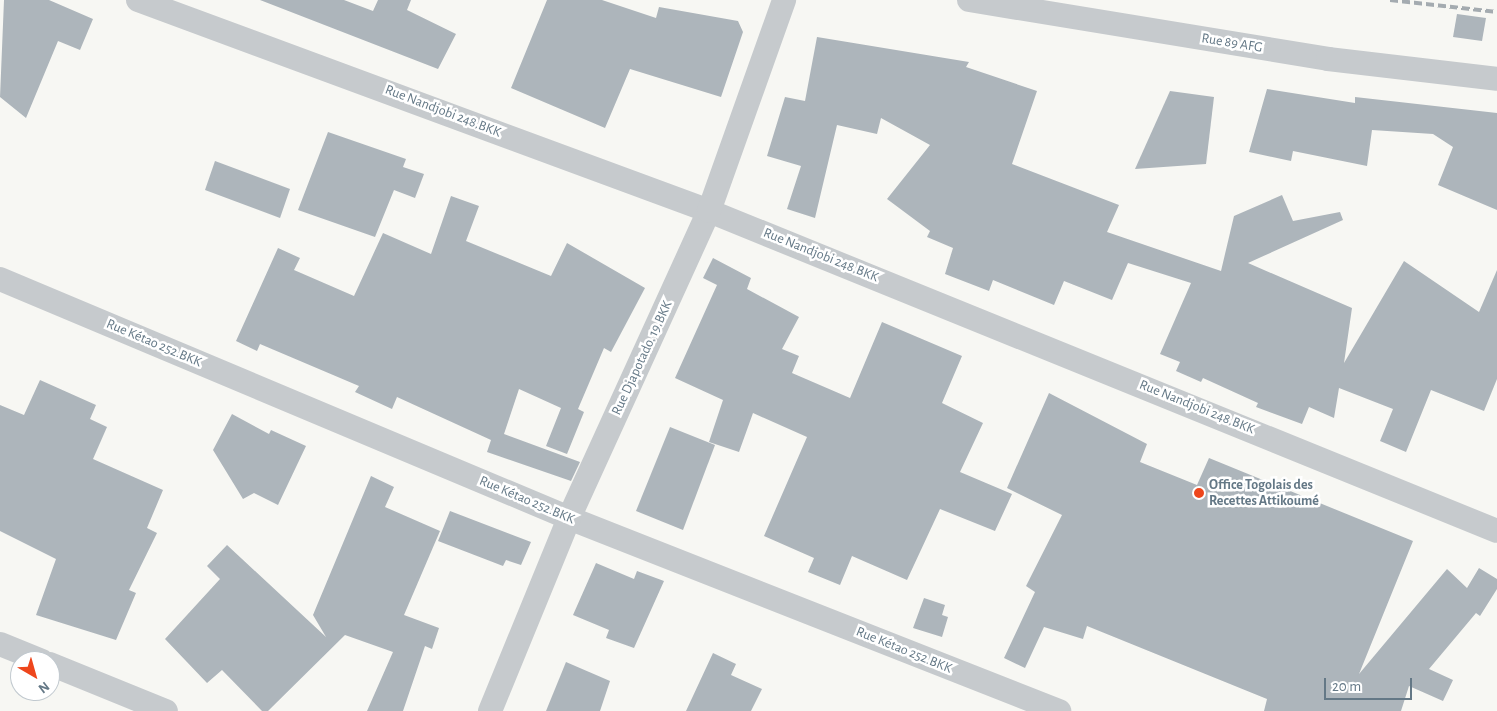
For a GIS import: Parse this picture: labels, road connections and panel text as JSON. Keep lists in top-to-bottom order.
{
  "streets": {
    "street": [
      "Rue 89 AFG",
      "Rue Nandjobi 248.BKK",
      "Rue Kétao 252.BKK",
      "Rue Djapotado. 19.BKK"
    ]
  },
  "crossings": [
    ["Rue Nandjobi 248.BKK", "Rue Djapotado. 19.BKK"],
    ["Rue Kétao 252.BKK", "Rue Djapotado. 19.BKK"]
  ],
  "places": ["Office Togolais des Recettes Attikoumé"],
  "scale_bar": "20 m",
  "north": "bottom right"
}
